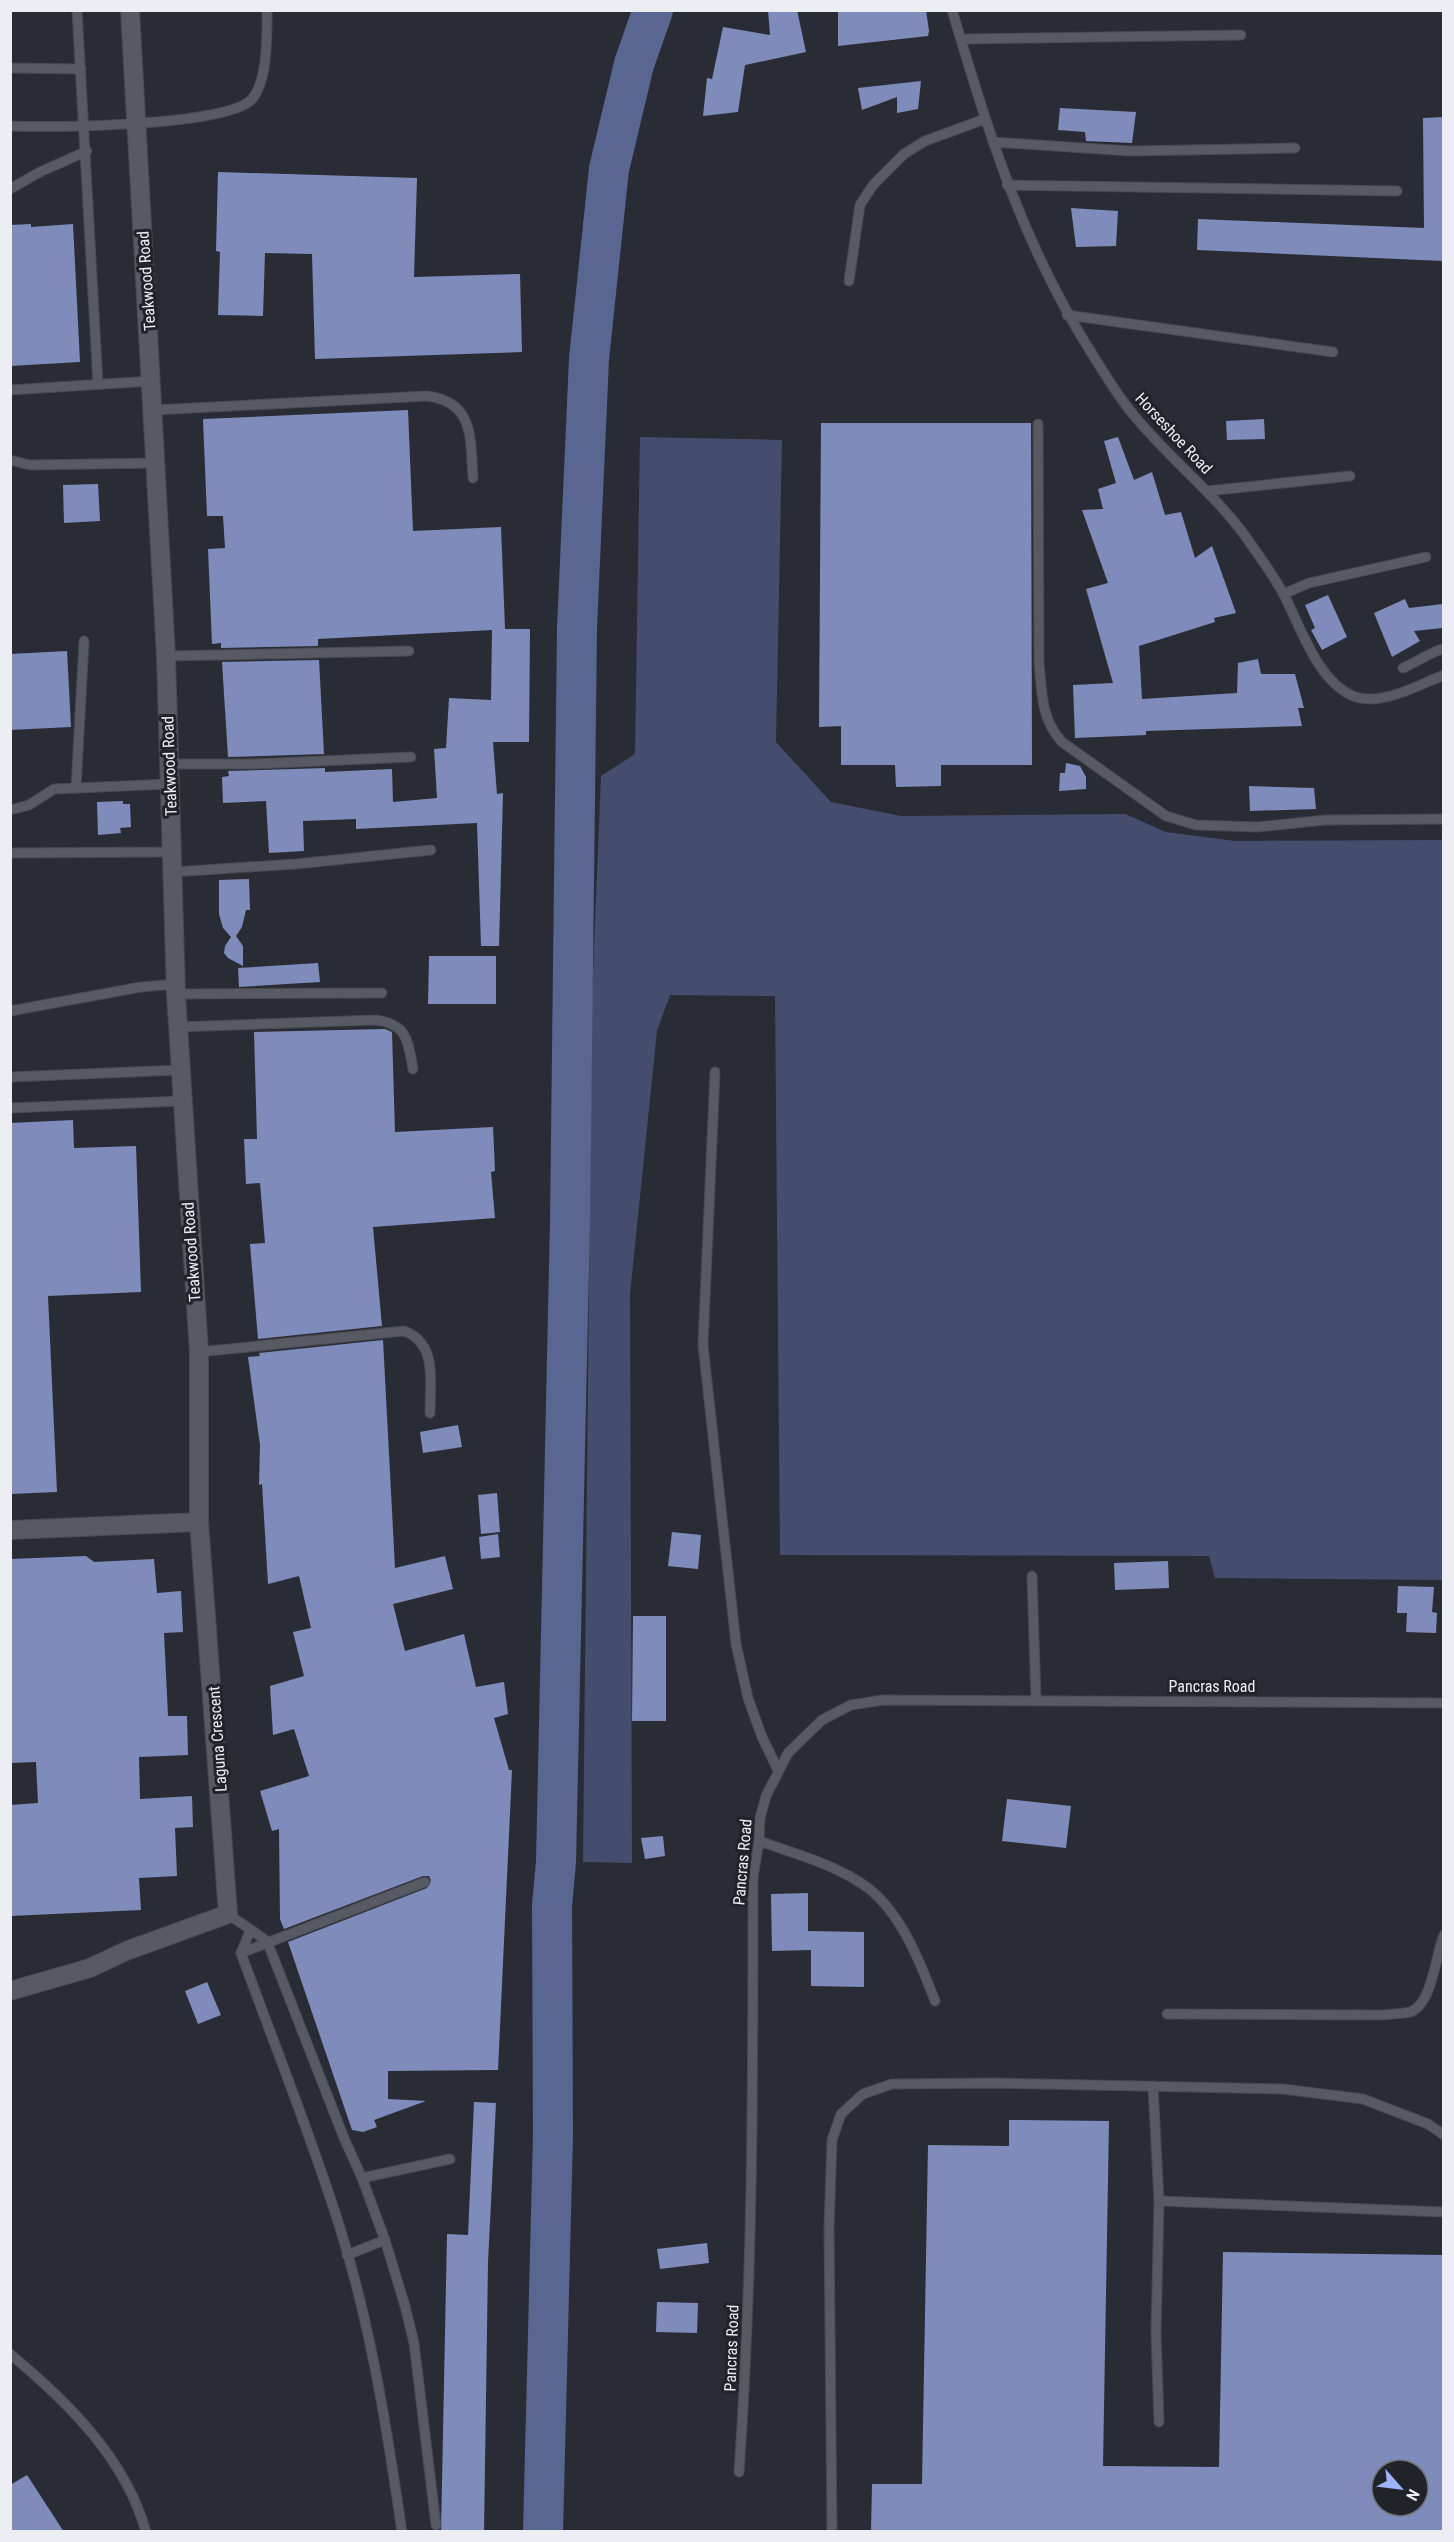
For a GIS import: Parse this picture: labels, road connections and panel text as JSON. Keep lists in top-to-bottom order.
{
  "streets": {
    "street": ["Teakwood Road", "Laguna Crescent"],
    "lane": ["Horseshoe Road", "Pancras Road"]
  },
  "crossings": [
    ["Teakwood Road", "Laguna Crescent"]
  ],
  "north": "bottom right"
}
